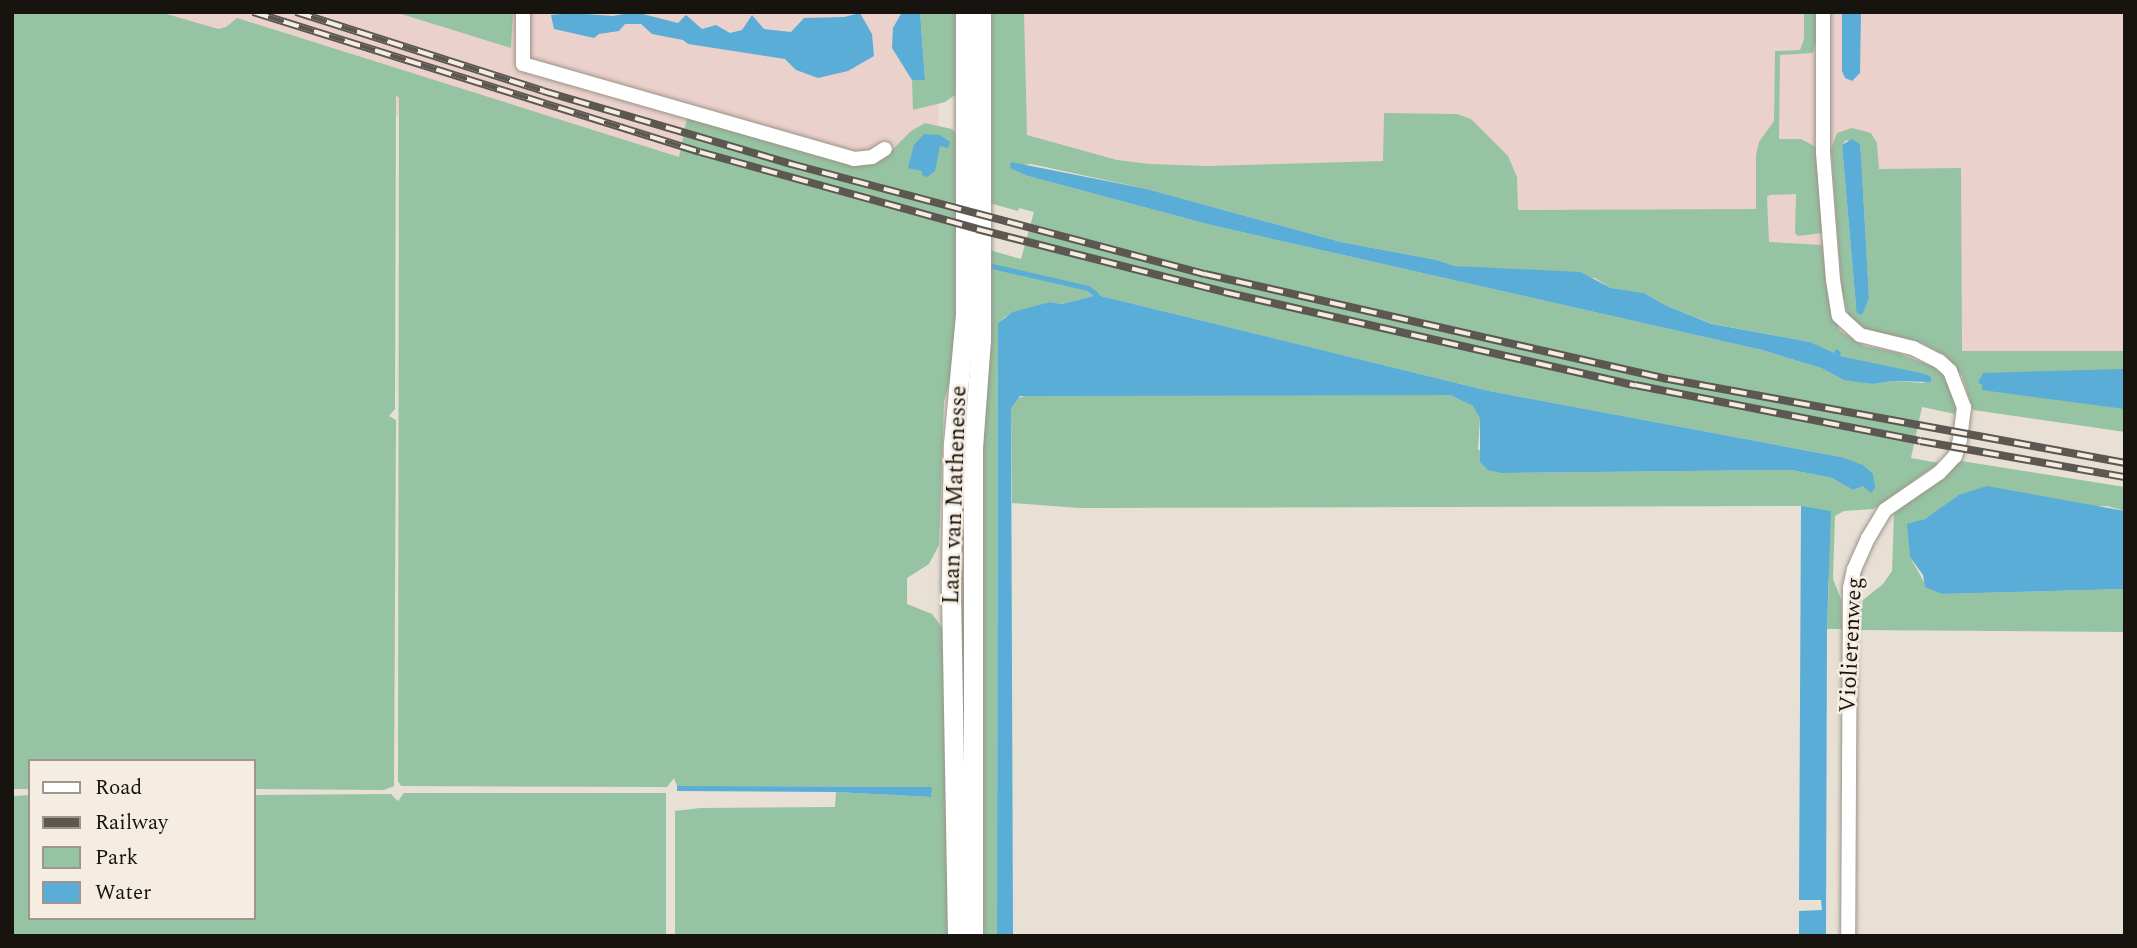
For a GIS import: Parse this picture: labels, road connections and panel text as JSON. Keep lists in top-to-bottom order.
{
  "streets": {
    "street": ["Laan van Mathenesse", "Violierenweg"]
  },
  "legend": [
    "Road",
    "Railway",
    "Park",
    "Water"
  ]
}
